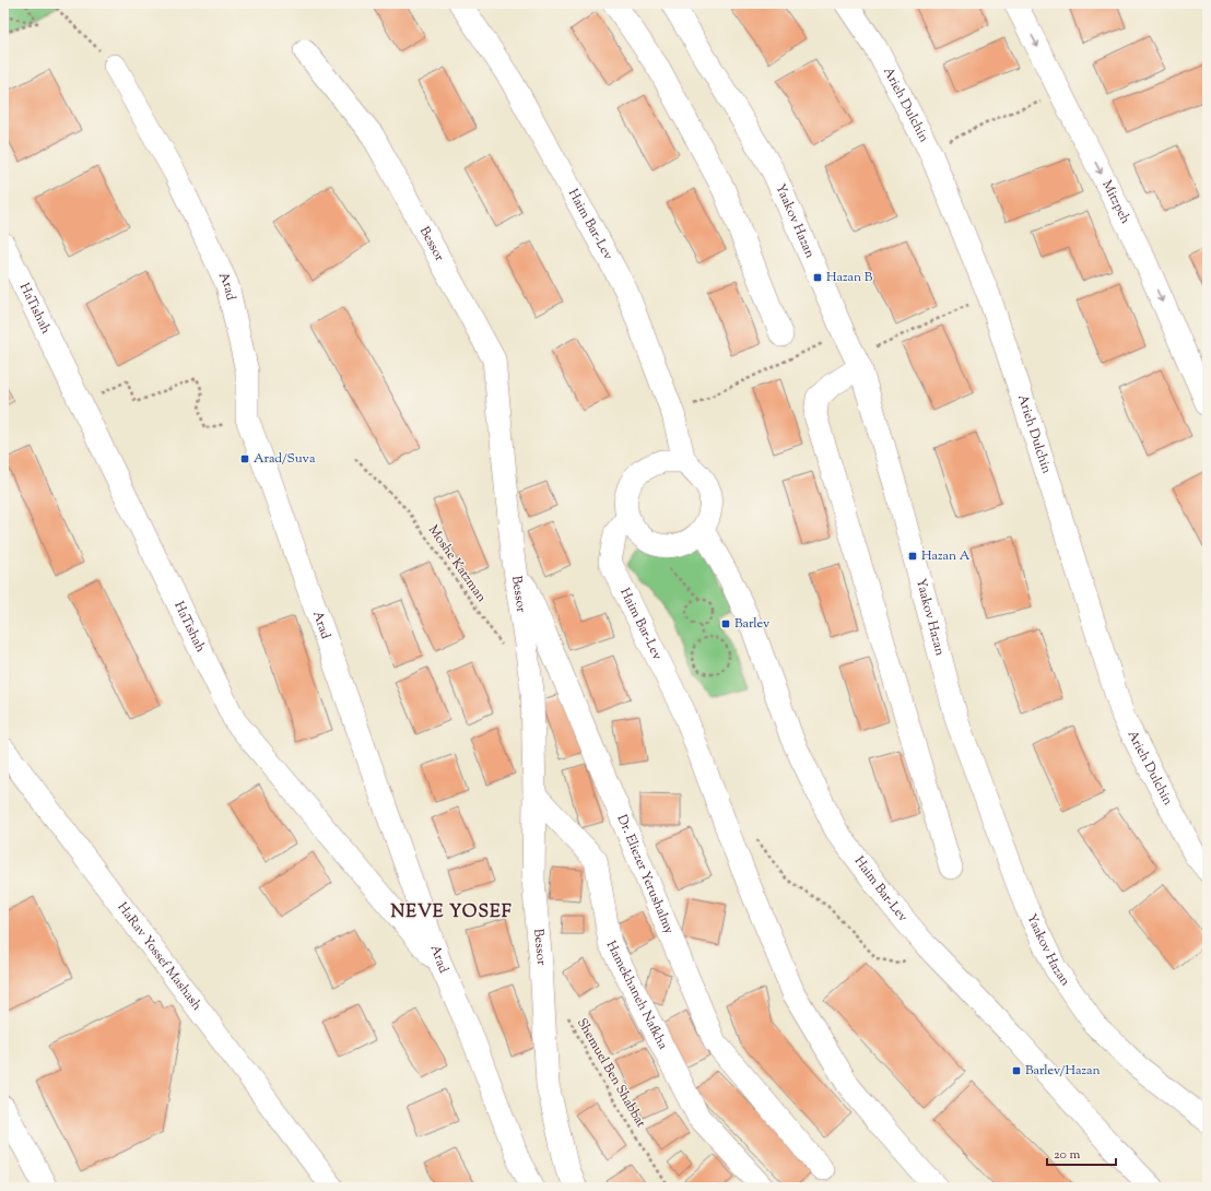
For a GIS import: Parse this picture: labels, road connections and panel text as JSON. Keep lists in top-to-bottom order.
{
  "streets": {
    "street": [
      "Arieh Dulchin",
      "Mitzpeh",
      "Yaakov Hazan",
      "Haim Bar-Lev",
      "Bessor",
      "Arad",
      "HaTishah",
      "Dr. Eliezer Yerushalmy",
      "HaRav Yossef Mashash",
      "Hamekhaneh Nafkha"
    ],
    "path": ["Moshe Katzman", "Shemuel Ben Shabbat"]
  },
  "crossings": [
    ["Bessor", "Dr. Eliezer Yerushalmy"],
    ["Bessor", "Hamekhaneh Nafkha"],
    ["Arad", "HaTishah"]
  ],
  "one_way": ["Mitzpeh"],
  "districts": ["NEVE YOSEF"],
  "places": {
    "transit": [
      "Hazan B",
      "Arad/Suva",
      "Hazan A",
      "Barlev",
      "Barlev/Hazan"
    ]
  },
  "scale_bar": "20 m"
}
